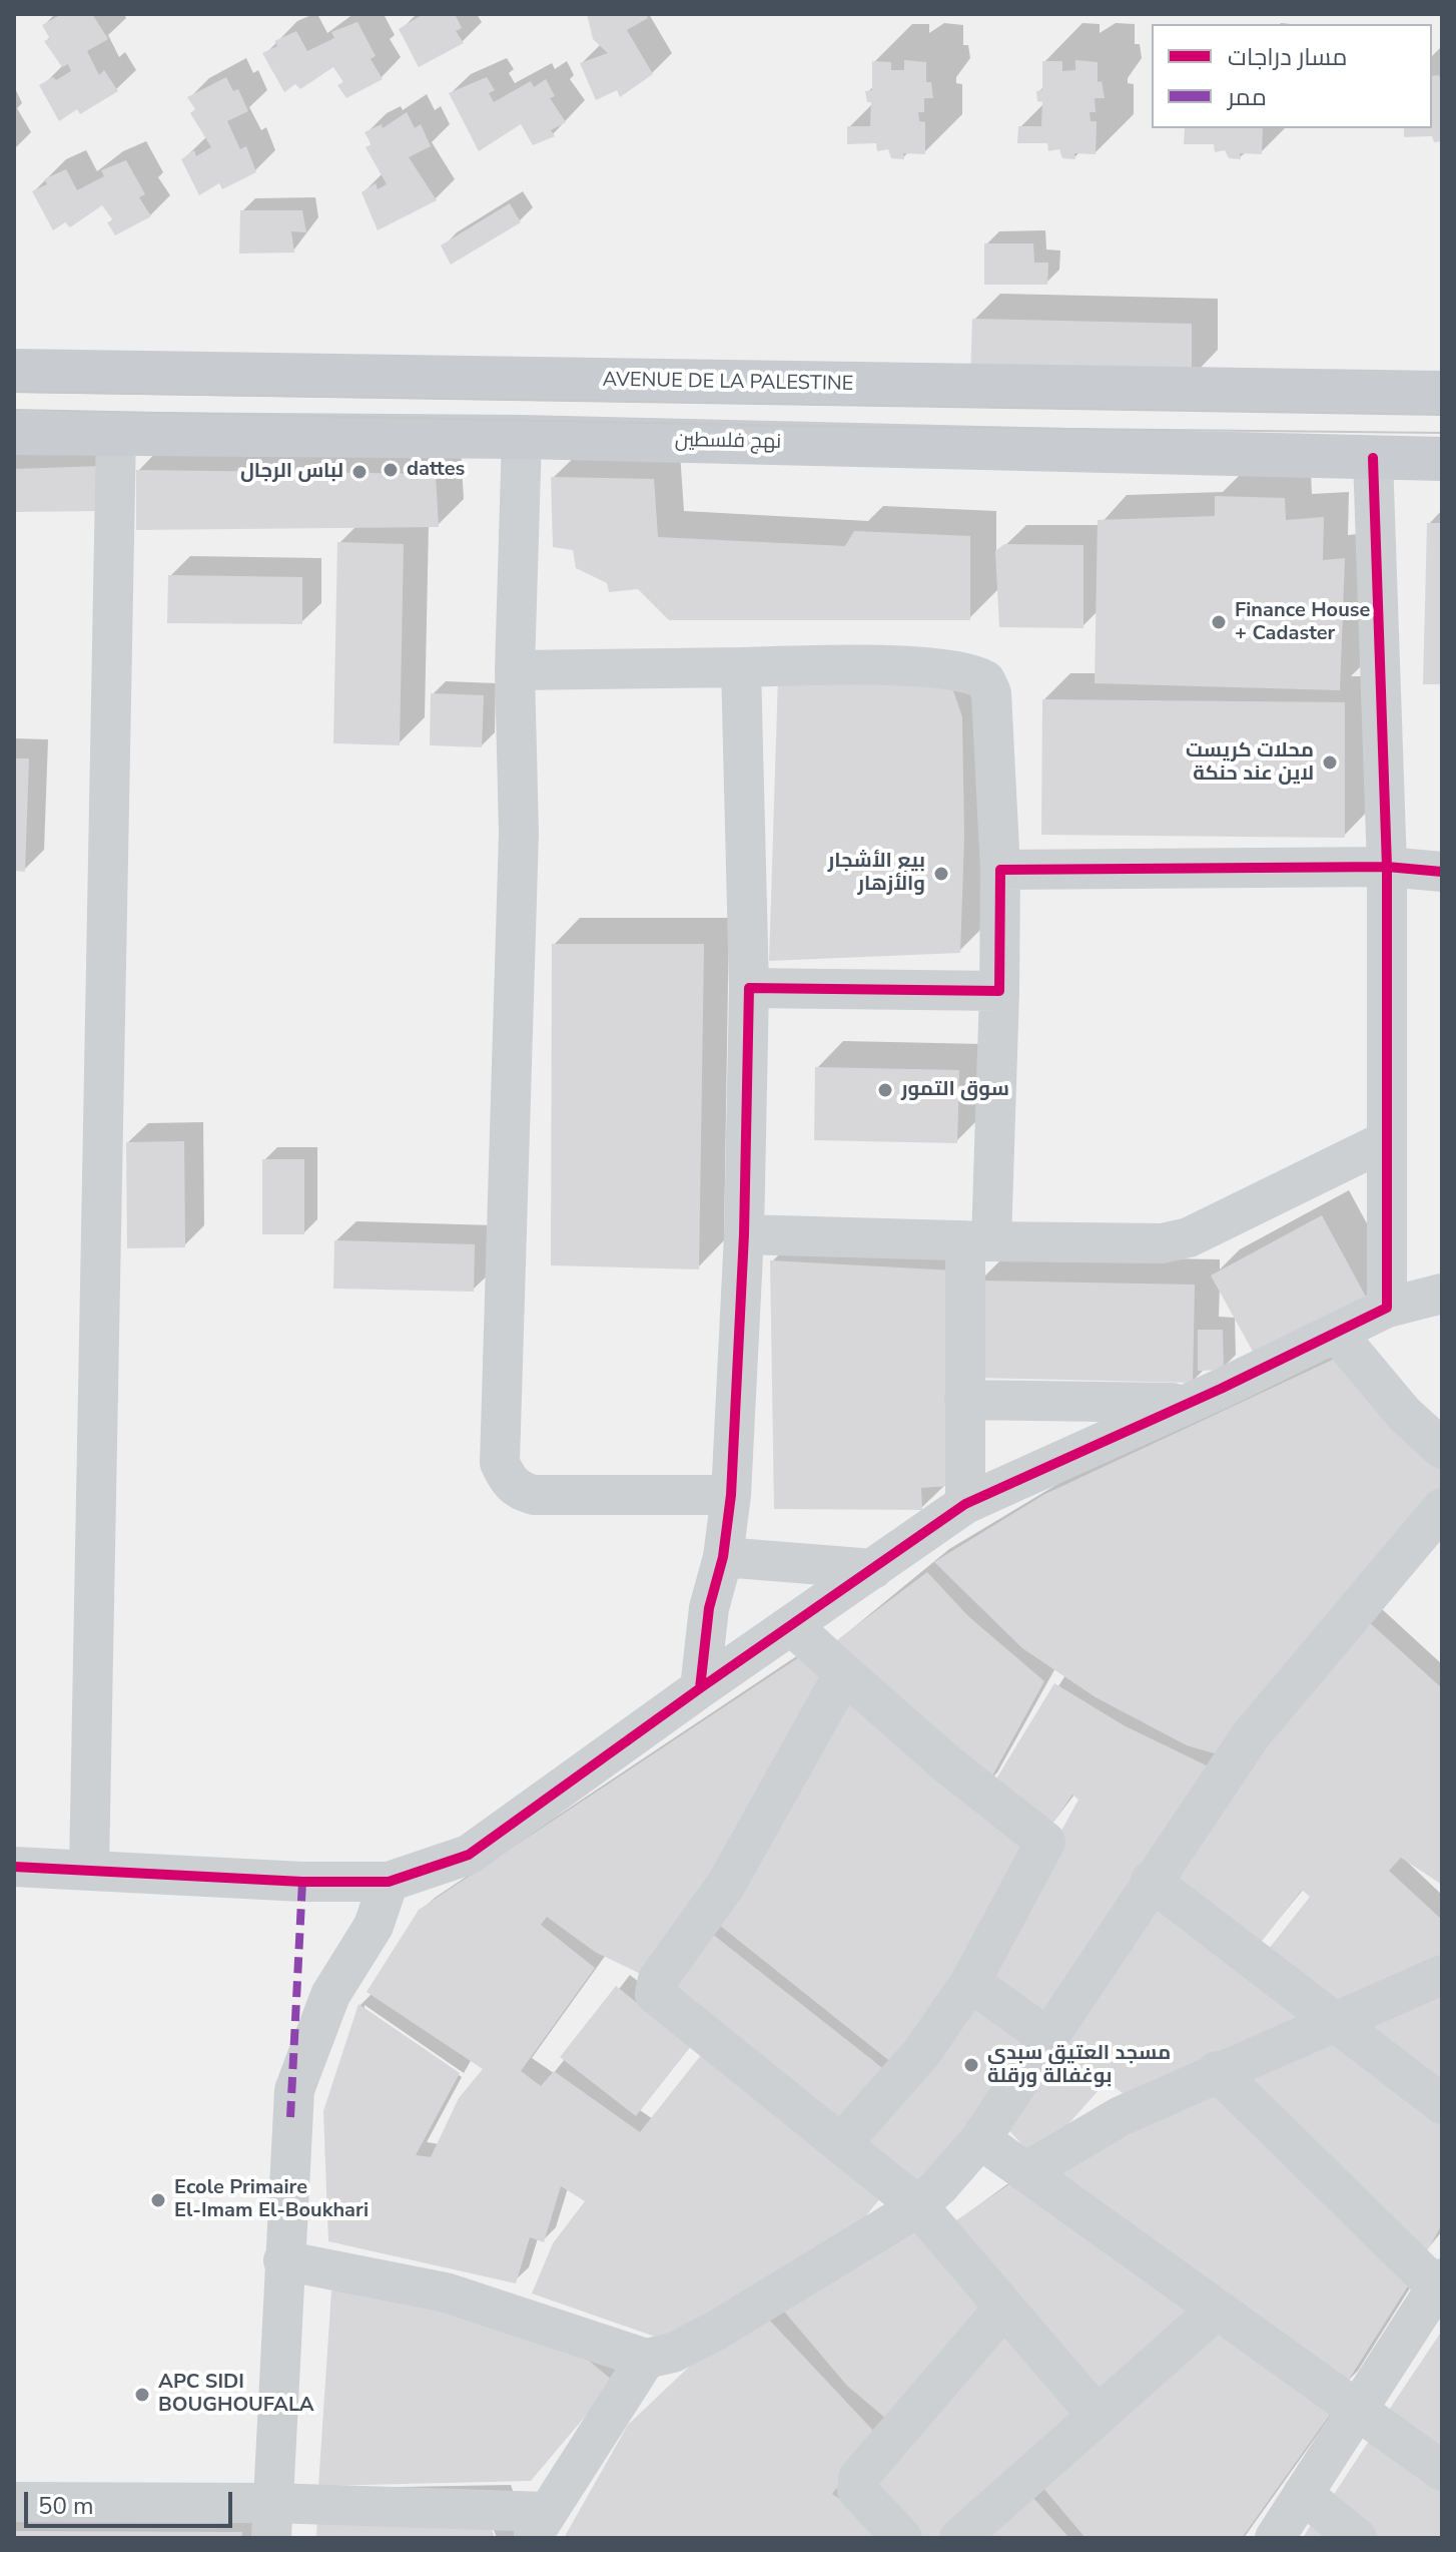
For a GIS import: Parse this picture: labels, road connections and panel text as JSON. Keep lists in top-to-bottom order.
{
  "streets": {
    "main road": ["AVENUE DE LA PALESTINE", "نهج فلسطين"]
  },
  "places": [
    "dattes",
    "لباس الرجال",
    "Finance House + Cadaster",
    "محلات كريست لاين عند حنكة",
    "بيع الأشجار والأزهار",
    "سوق التمور",
    "مسجد العتيق سبدي بوغفالة ورقلة",
    "Ecole Primaire El-Imam El-Boukhari",
    "APC SIDI BOUGHOUFALA"
  ],
  "legend": ["مسار دراجات", "ممر"],
  "scale_bar": "50 m"
}
